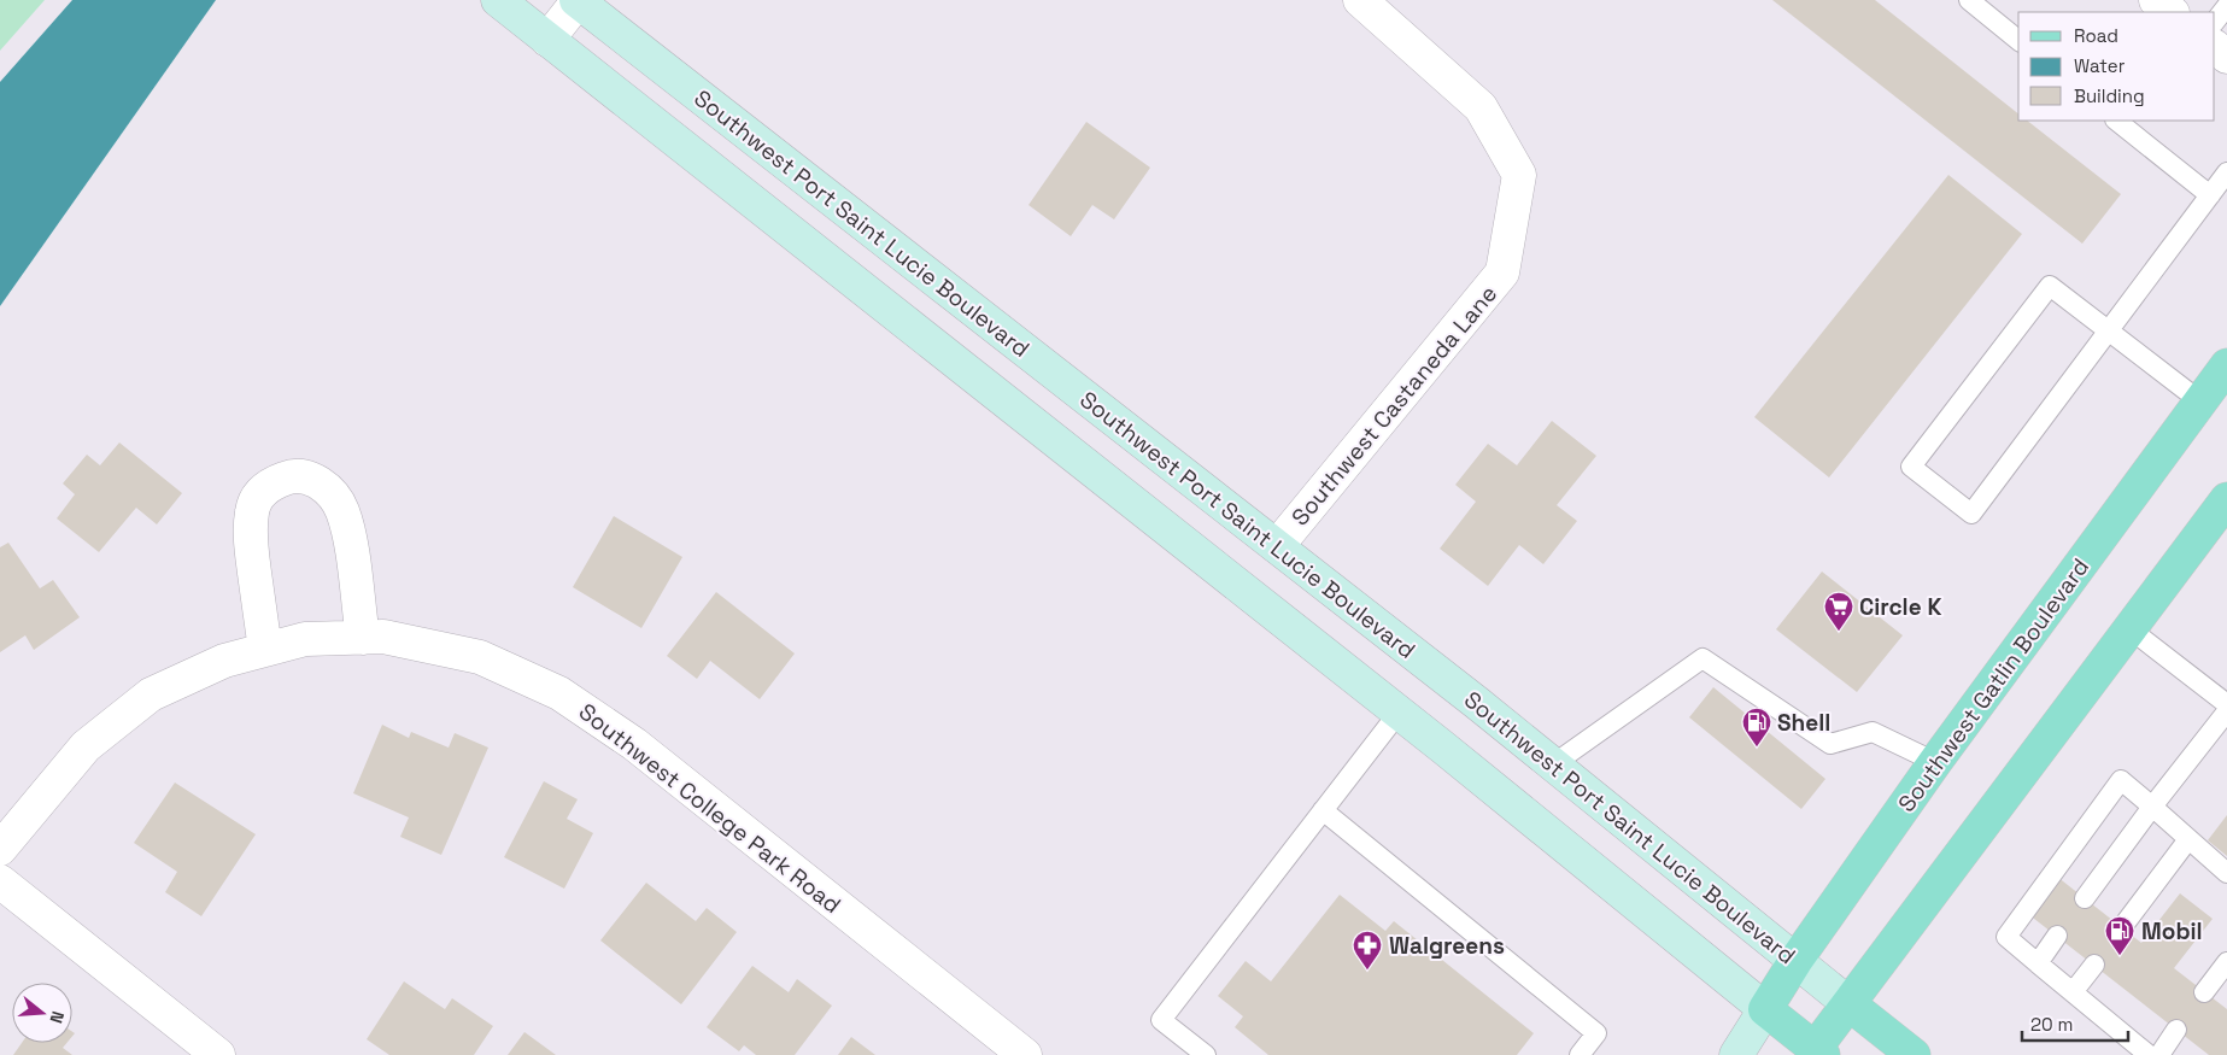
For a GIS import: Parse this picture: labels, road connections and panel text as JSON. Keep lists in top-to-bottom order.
{
  "streets": {
    "main road": ["Southwest Port Saint Lucie Boulevard", "Southwest Gatlin Boulevard"],
    "street": ["Southwest Castaneda Lane", "Southwest College Park Road"]
  },
  "crossings": [
    ["Southwest Port Saint Lucie Boulevard", "Southwest Castaneda Lane"],
    ["Southwest Port Saint Lucie Boulevard", "Southwest Gatlin Boulevard"]
  ],
  "places": {
    "supermarket": ["Circle K"],
    "fuel station": ["Shell", "Mobil"],
    "pharmacy": ["Walgreens"]
  },
  "legend": ["Road", "Water", "Building"],
  "scale_bar": "20 m",
  "north": "right"
}
